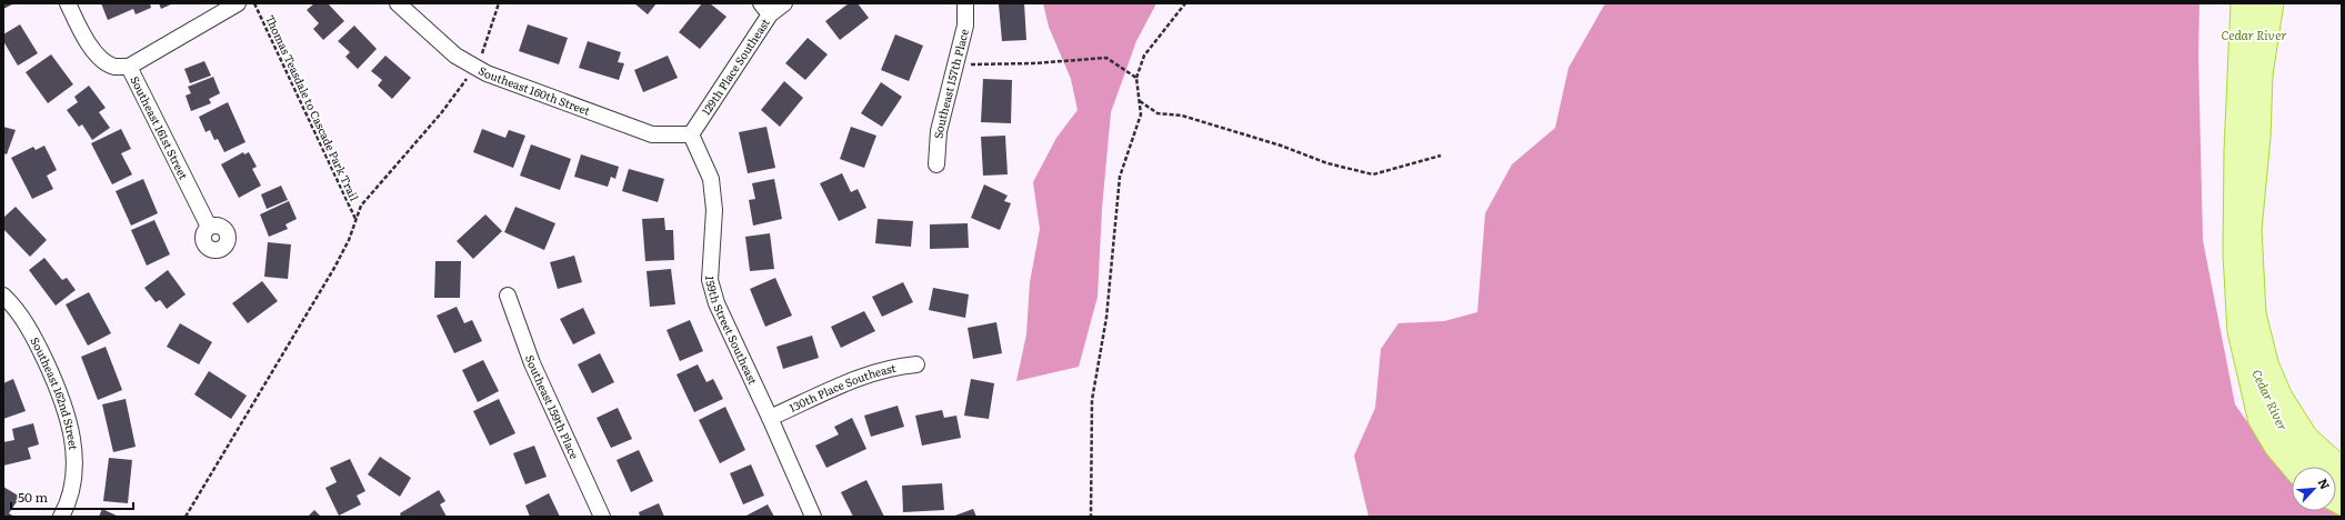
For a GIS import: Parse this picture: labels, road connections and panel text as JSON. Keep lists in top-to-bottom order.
{
  "streets": {
    "street": [
      "129th Place Southeast",
      "Southeast 157th Place",
      "Southeast 160th Street",
      "Southeast 161st Street",
      "159th Street Southeast",
      "130th Place Southeast",
      "Southeast 162nd Street",
      "Southeast 159th Place"
    ],
    "path": ["Thomas Teasdale to Cascade Park Trail"]
  },
  "crossings": [
    ["129th Place Southeast", "Southeast 160th Street"],
    ["129th Place Southeast", "159th Street Southeast"],
    ["Southeast 160th Street", "159th Street Southeast"],
    ["159th Street Southeast", "130th Place Southeast"]
  ],
  "water": ["Cedar River"],
  "scale_bar": "50 m",
  "north": "top right"
}
